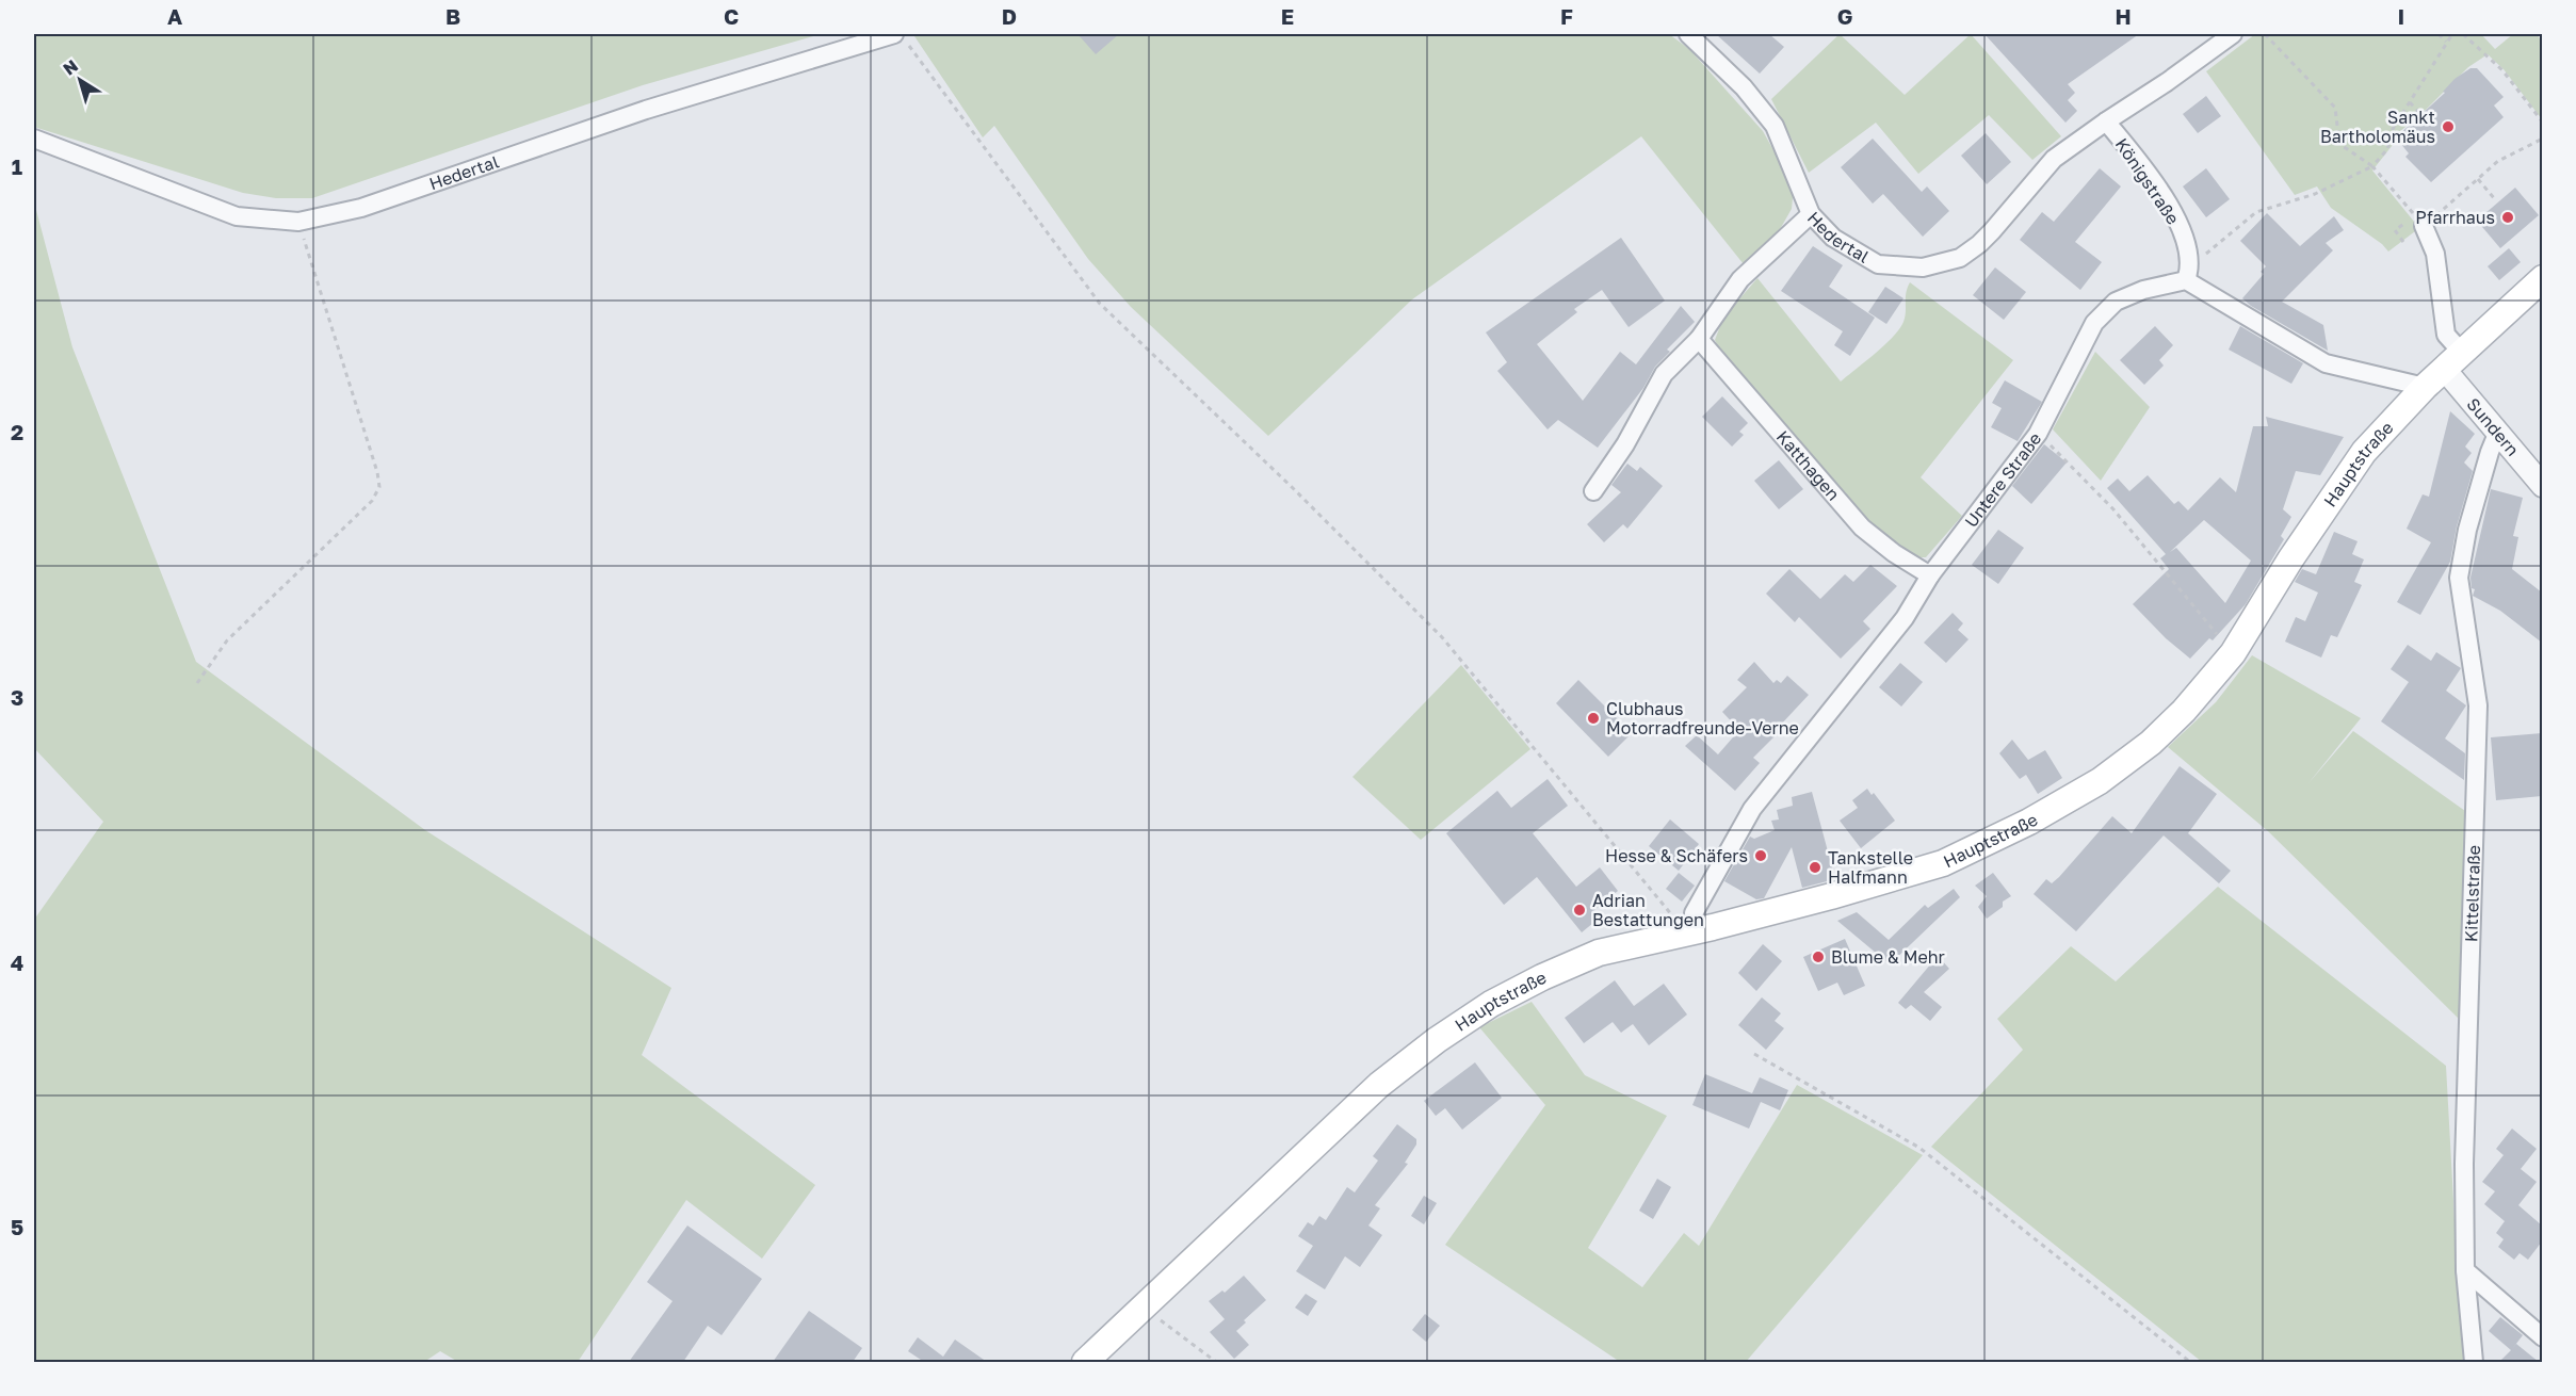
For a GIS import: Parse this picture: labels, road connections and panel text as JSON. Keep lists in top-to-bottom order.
{
  "streets": {
    "main road": ["Hauptstraße"],
    "street": [
      "Hedertal",
      "Königstraße",
      "Sundern",
      "Katthagen",
      "Untere Straße",
      "Kittelstraße"
    ]
  },
  "crossings": [
    ["Hedertal", "Königstraße"],
    ["Königstraße", "Untere Straße"],
    ["Sundern", "Hauptstraße"],
    ["Sundern", "Kittelstraße"],
    ["Katthagen", "Untere Straße"],
    ["Hauptstraße", "Untere Straße"]
  ],
  "places": [
    "Sankt Bartholomäus",
    "Pfarrhaus",
    "Clubhaus Motorradfreunde-Verne",
    "Hesse & Schäfers",
    "Tankstelle Halfmann",
    "Adrian Bestattungen",
    "Blume & Mehr"
  ],
  "north": "top left",
  "grid": {
    "columns": [
      "A",
      "B",
      "C",
      "D",
      "E",
      "F",
      "G",
      "H",
      "I"
    ],
    "rows": [
      "1",
      "2",
      "3",
      "4",
      "5"
    ]
  }
}
